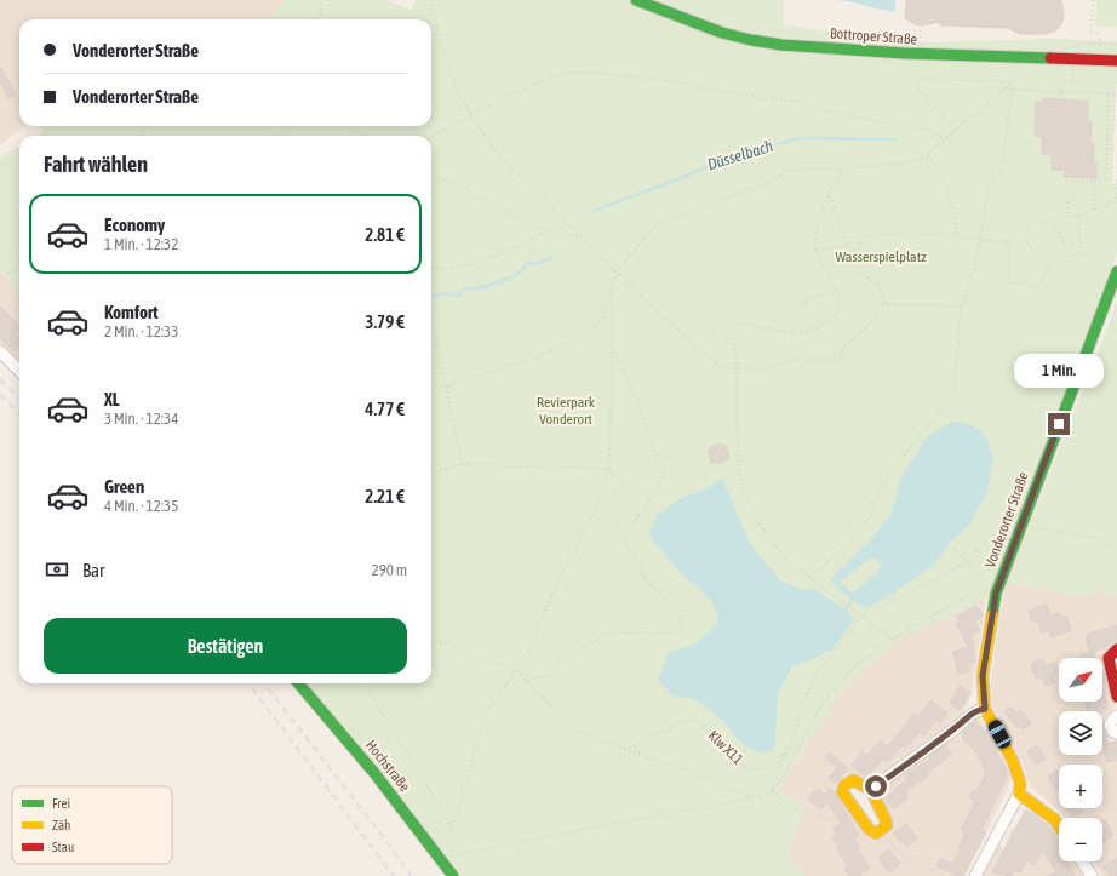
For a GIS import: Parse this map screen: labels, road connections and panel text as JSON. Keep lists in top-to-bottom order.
{
  "streets": {
    "street": ["Bottroper Straße", "Vonderorter Straße", "Hochstraße"],
    "path": ["Klw X11"]
  },
  "water": ["Düsselbach"],
  "parks": ["Wasserspielplatz", "Revierpark Vonderort"],
  "legend": ["Frei", "Zäh", "Stau"],
  "north": "top right",
  "page": {
    "banner": ["Vonderorter Straße", "Vonderorter Straße"],
    "heading": "Fahrt wählen",
    "list": [
      {
        "name": "Economy",
        "note": "1 Min. · 12:32",
        "value": "2.81 €"
      },
      {
        "name": "Komfort",
        "note": "2 Min. · 12:33",
        "value": "3.79 €"
      },
      {
        "name": "XL",
        "note": "3 Min. · 12:34",
        "value": "4.77 €"
      },
      {
        "name": "Green",
        "note": "4 Min. · 12:35",
        "value": "2.21 €"
      }
    ],
    "bubble": "1 Min.",
    "pay": ["Bar", "290 m"],
    "buttons": "Bestätigen",
    "map_buttons": ["+", "−"]
  }
}
